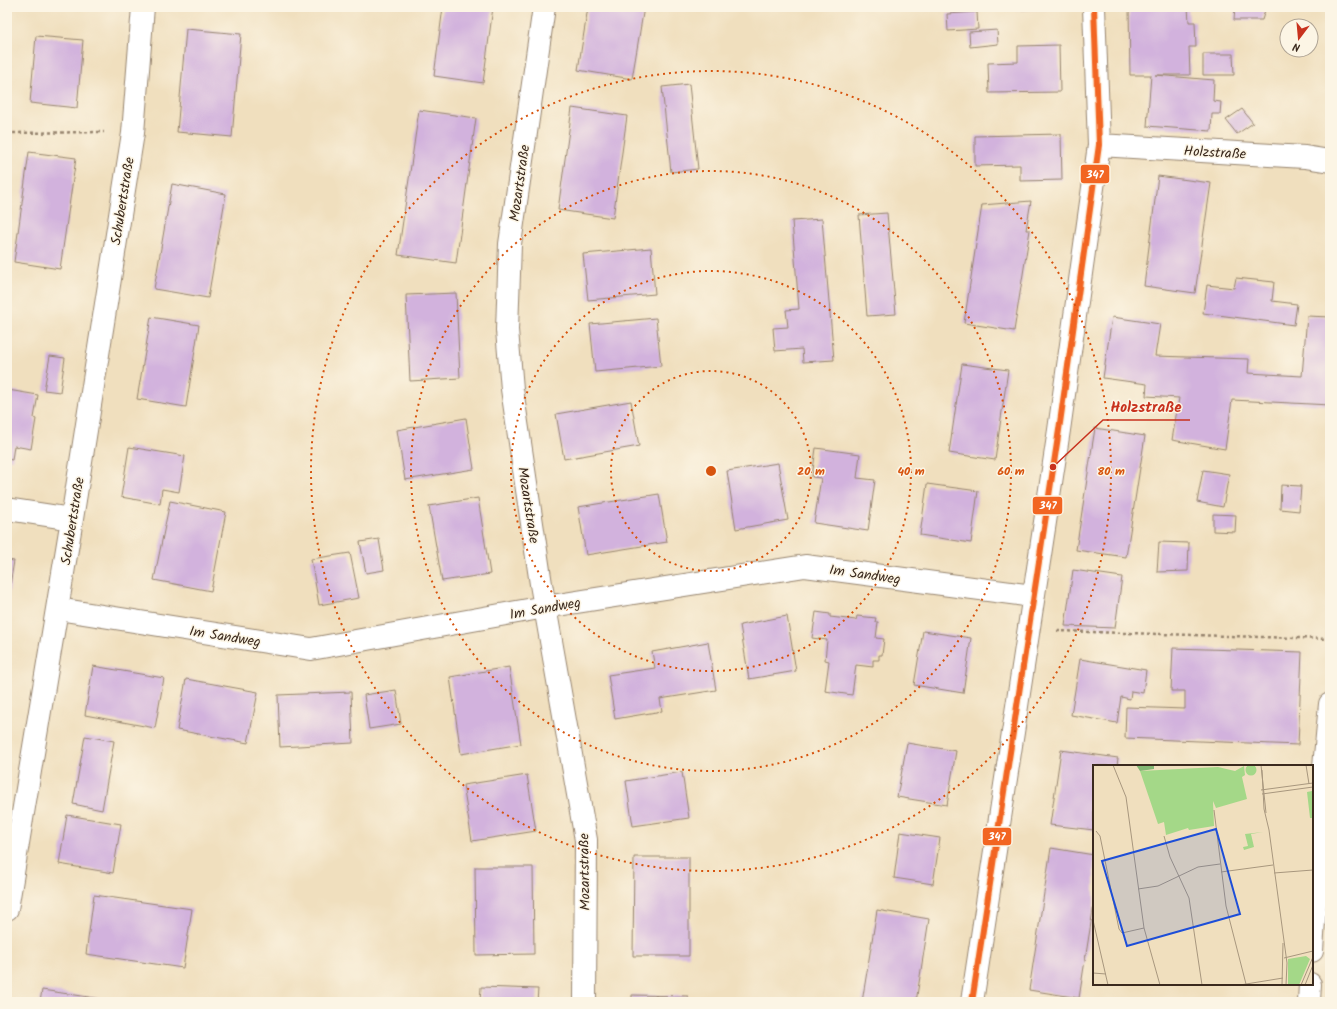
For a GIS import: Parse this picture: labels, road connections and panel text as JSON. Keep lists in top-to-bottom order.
{
  "streets": {
    "street": [
      "Holzstraße",
      "Mozartstraße",
      "Schubertstraße",
      "Im Sandweg"
    ]
  },
  "crossings": [
    ["Mozartstraße", "Im Sandweg"],
    ["Schubertstraße", "Im Sandweg"]
  ],
  "places": ["Holzstraße"],
  "lines": ["transit line 347"],
  "north": "bottom",
  "rings": [
    "20 m",
    "40 m",
    "60 m",
    "80 m"
  ]
}
